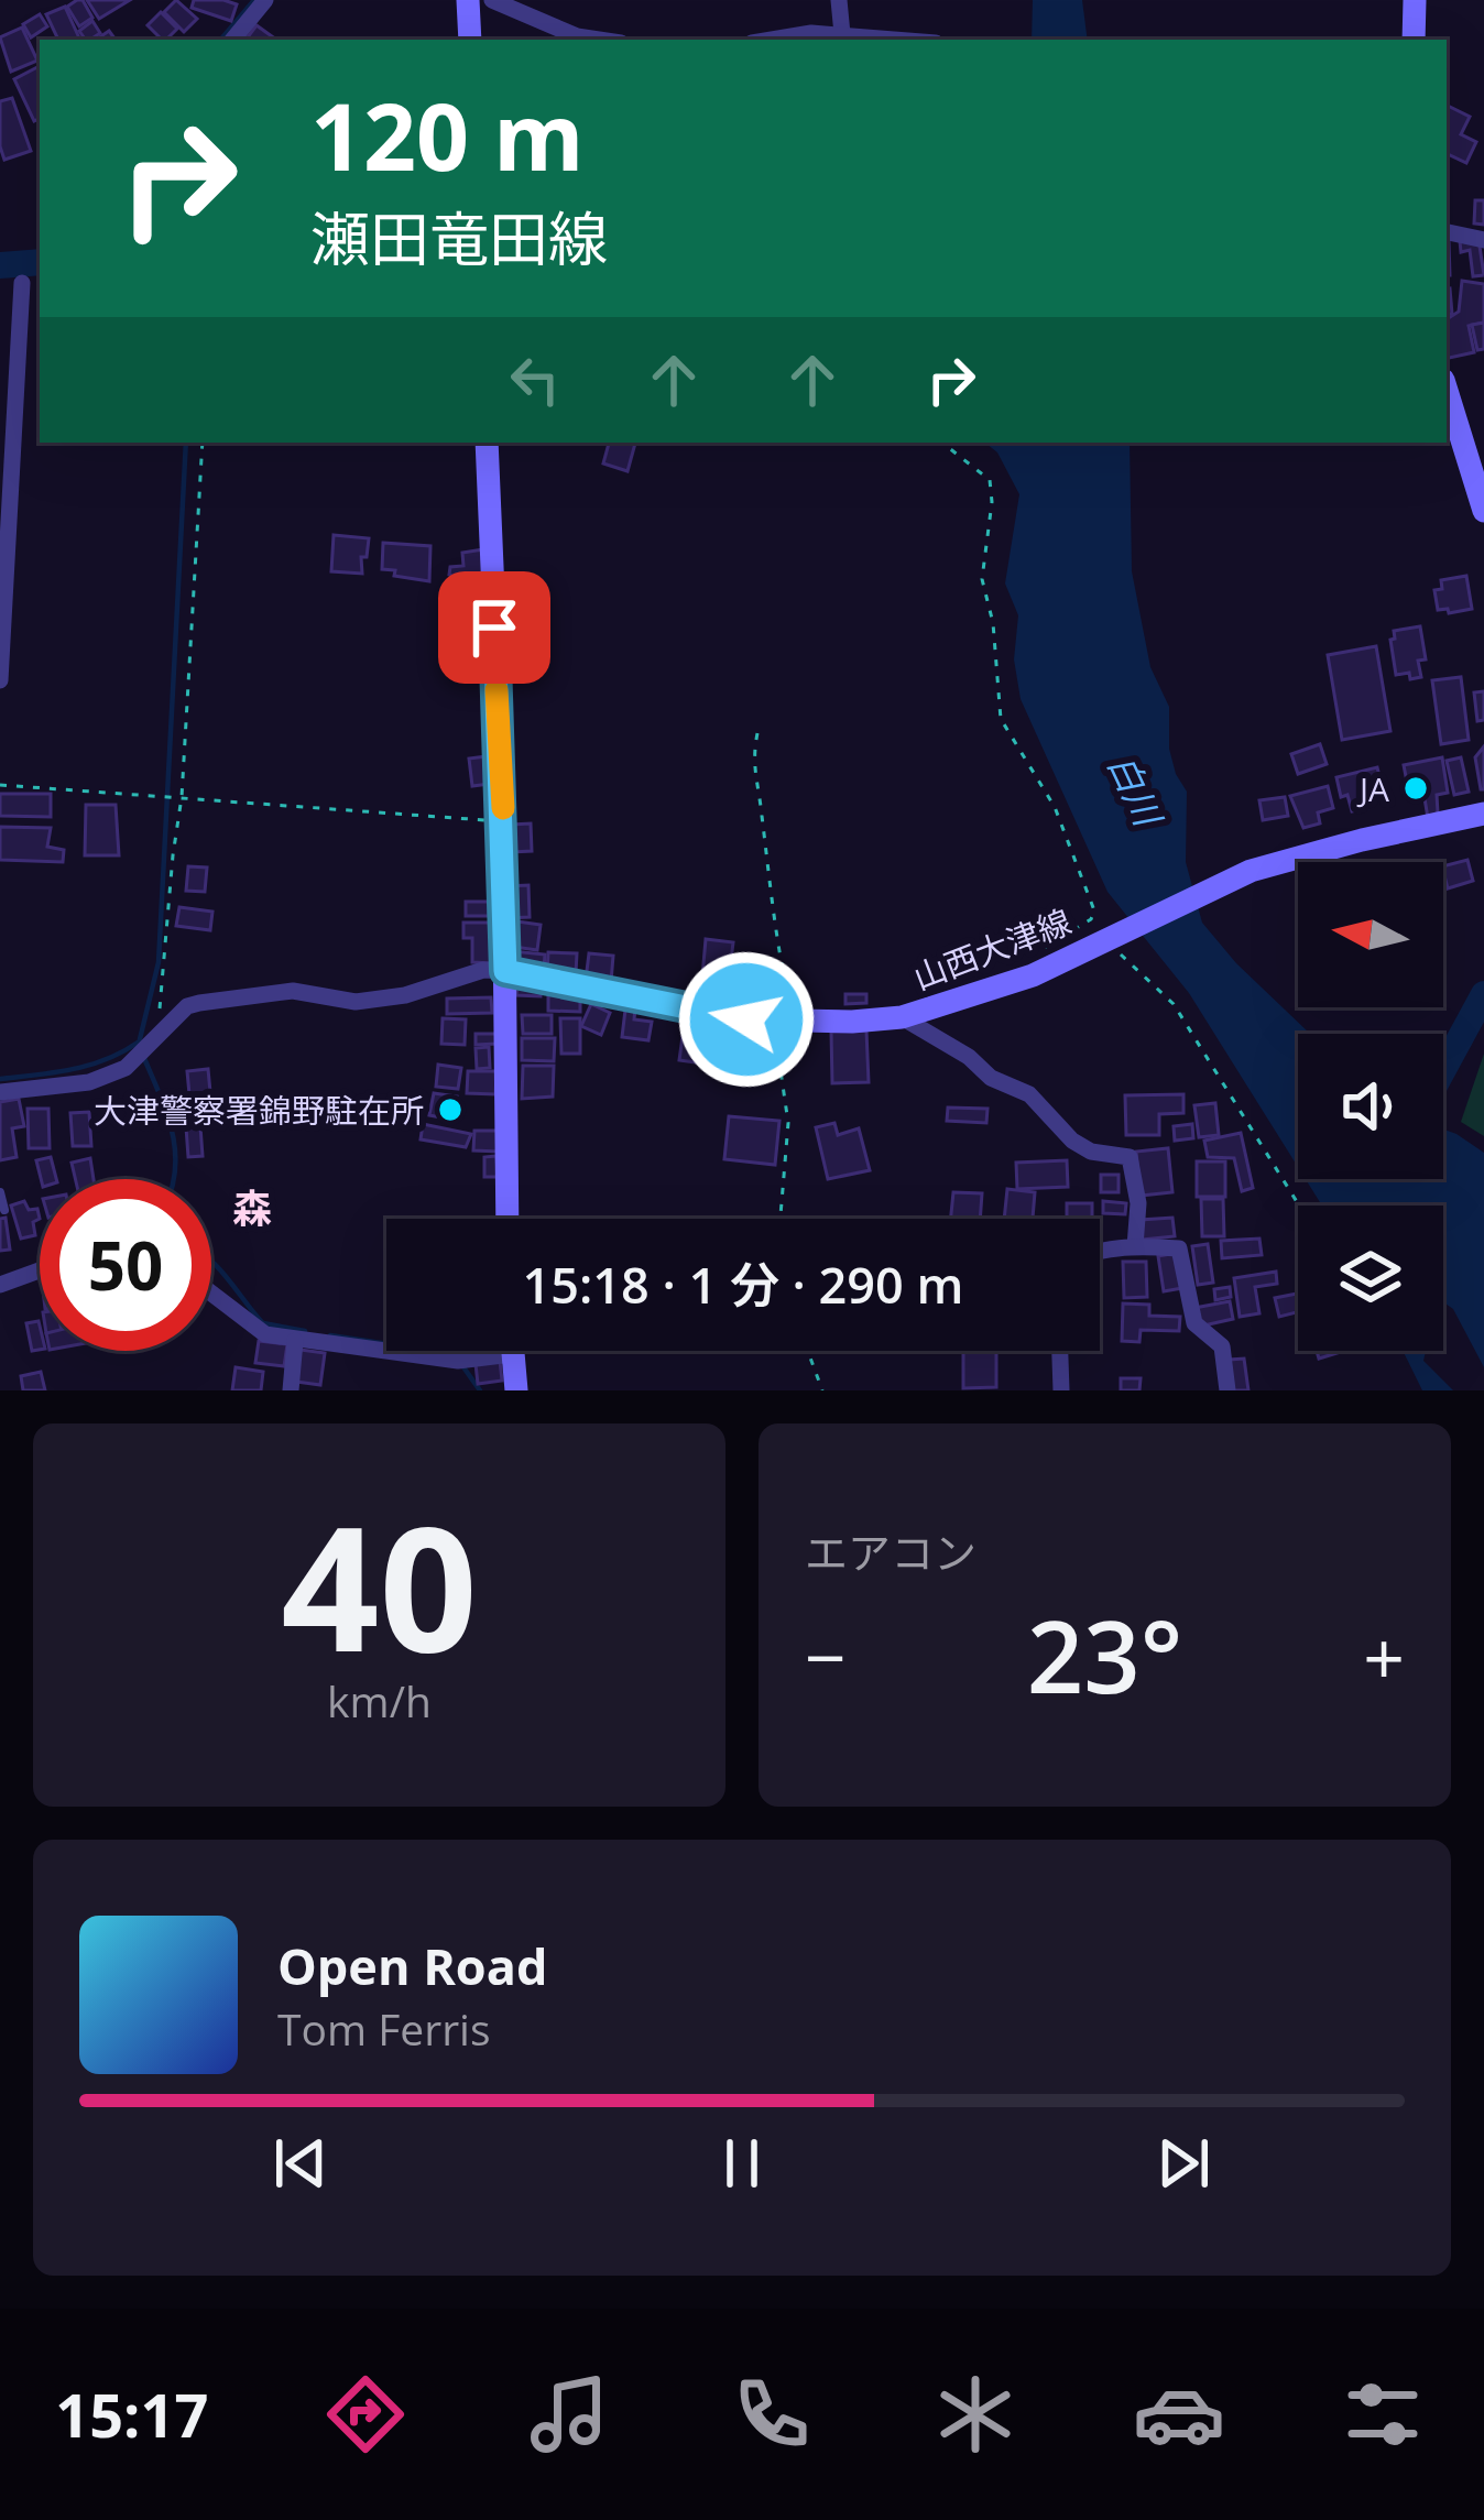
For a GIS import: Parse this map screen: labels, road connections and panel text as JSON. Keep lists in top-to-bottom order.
{
  "streets": {
    "main road": ["山西大津線"]
  },
  "districts": ["森"],
  "water": ["白川"],
  "places": ["JA", "大津警察署錦野駐在所"],
  "north": "left",
  "page": {
    "turn": ["120 m", "瀬田竜田線"],
    "limit": "50",
    "trip": "15:18 · 1 分 · 290 m",
    "tile": [
      ["40", "km/h"],
      "エアコン"
    ],
    "heat": ["−", "23°", "+"],
    "song": ["Open Road", "Tom Ferris"],
    "tabs": "15:17"
  }
}
